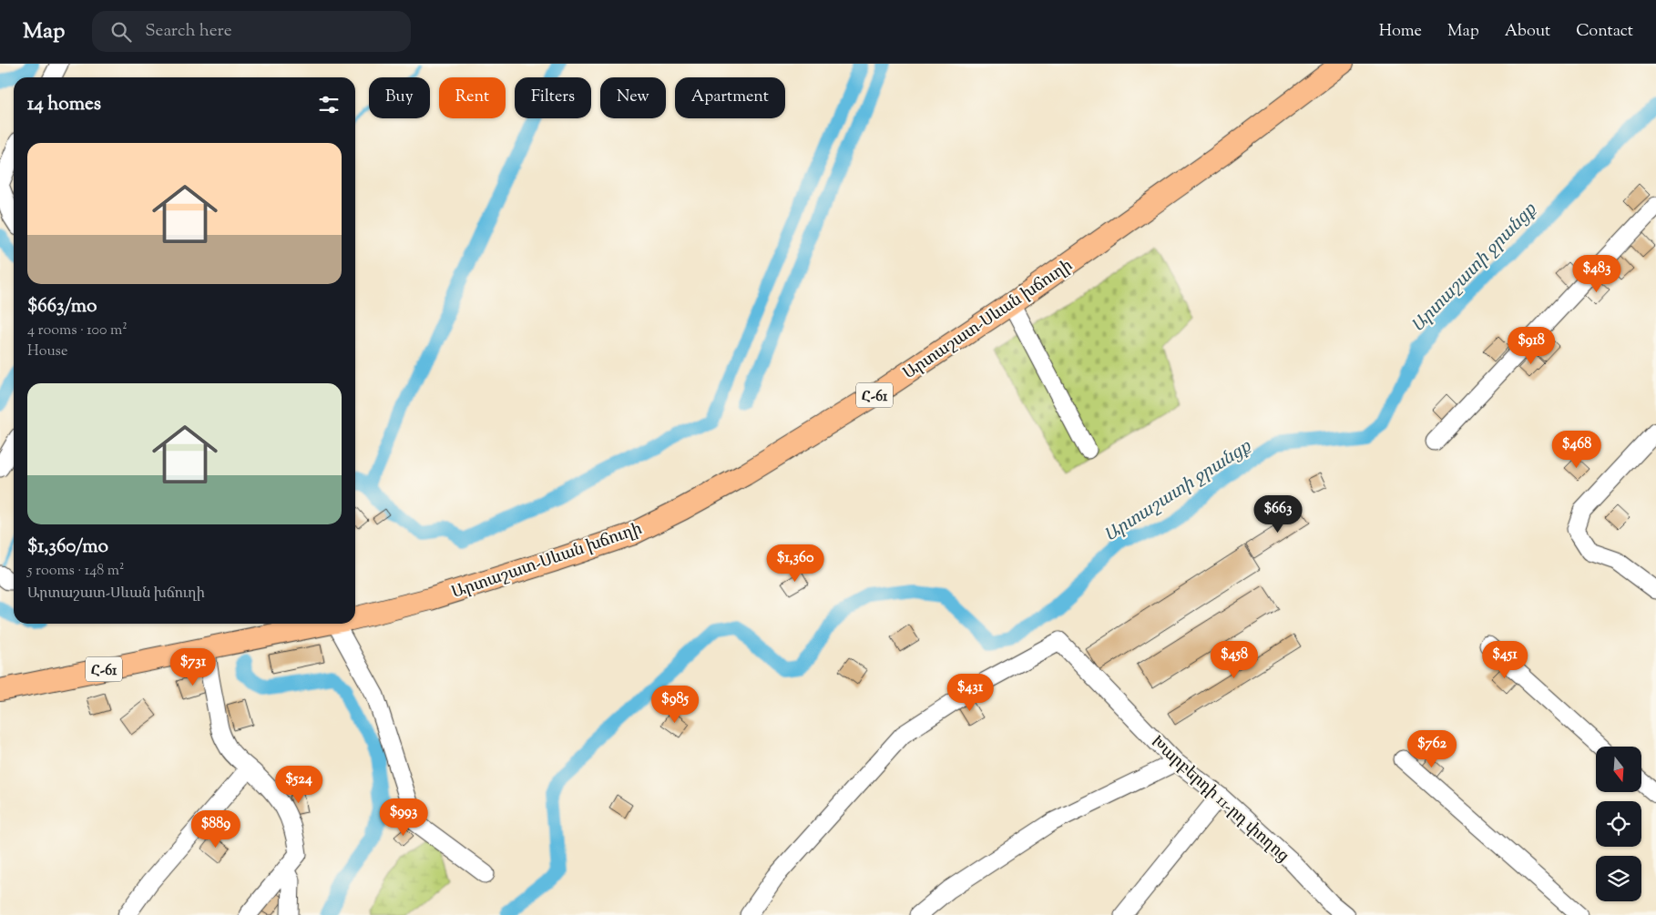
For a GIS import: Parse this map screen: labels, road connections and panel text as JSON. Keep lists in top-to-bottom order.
{
  "streets": {
    "main road": ["Արտաշատ-Սևան խճուղի", "Հ-61"],
    "street": ["Խարբերդի 11-րդ փողոց"]
  },
  "water": ["Արտաշատի ջրանցք"],
  "north": "bottom",
  "page": {
    "header": "Map",
    "search": "Search here",
    "nav": [
      "Home",
      "Map",
      "About",
      "Contact"
    ],
    "chip": [
      "Buy",
      "Rent",
      "Filters",
      "New",
      "Apartment"
    ],
    "heading": "14 homes",
    "list": [
      {
        "name": "$663/mo",
        "note": "4 rooms · 100 m² · House"
      },
      {
        "name": "$1,360/mo",
        "note": "5 rooms · 148 m² · Արտաշատ-Սևան խճուղի"
      }
    ],
    "price": [
      "$483",
      "$918",
      "$468",
      "$663",
      "$1,360",
      "$458",
      "$451",
      "$731",
      "$431",
      "$985",
      "$762",
      "$524",
      "$993",
      "$889"
    ]
  }
}
